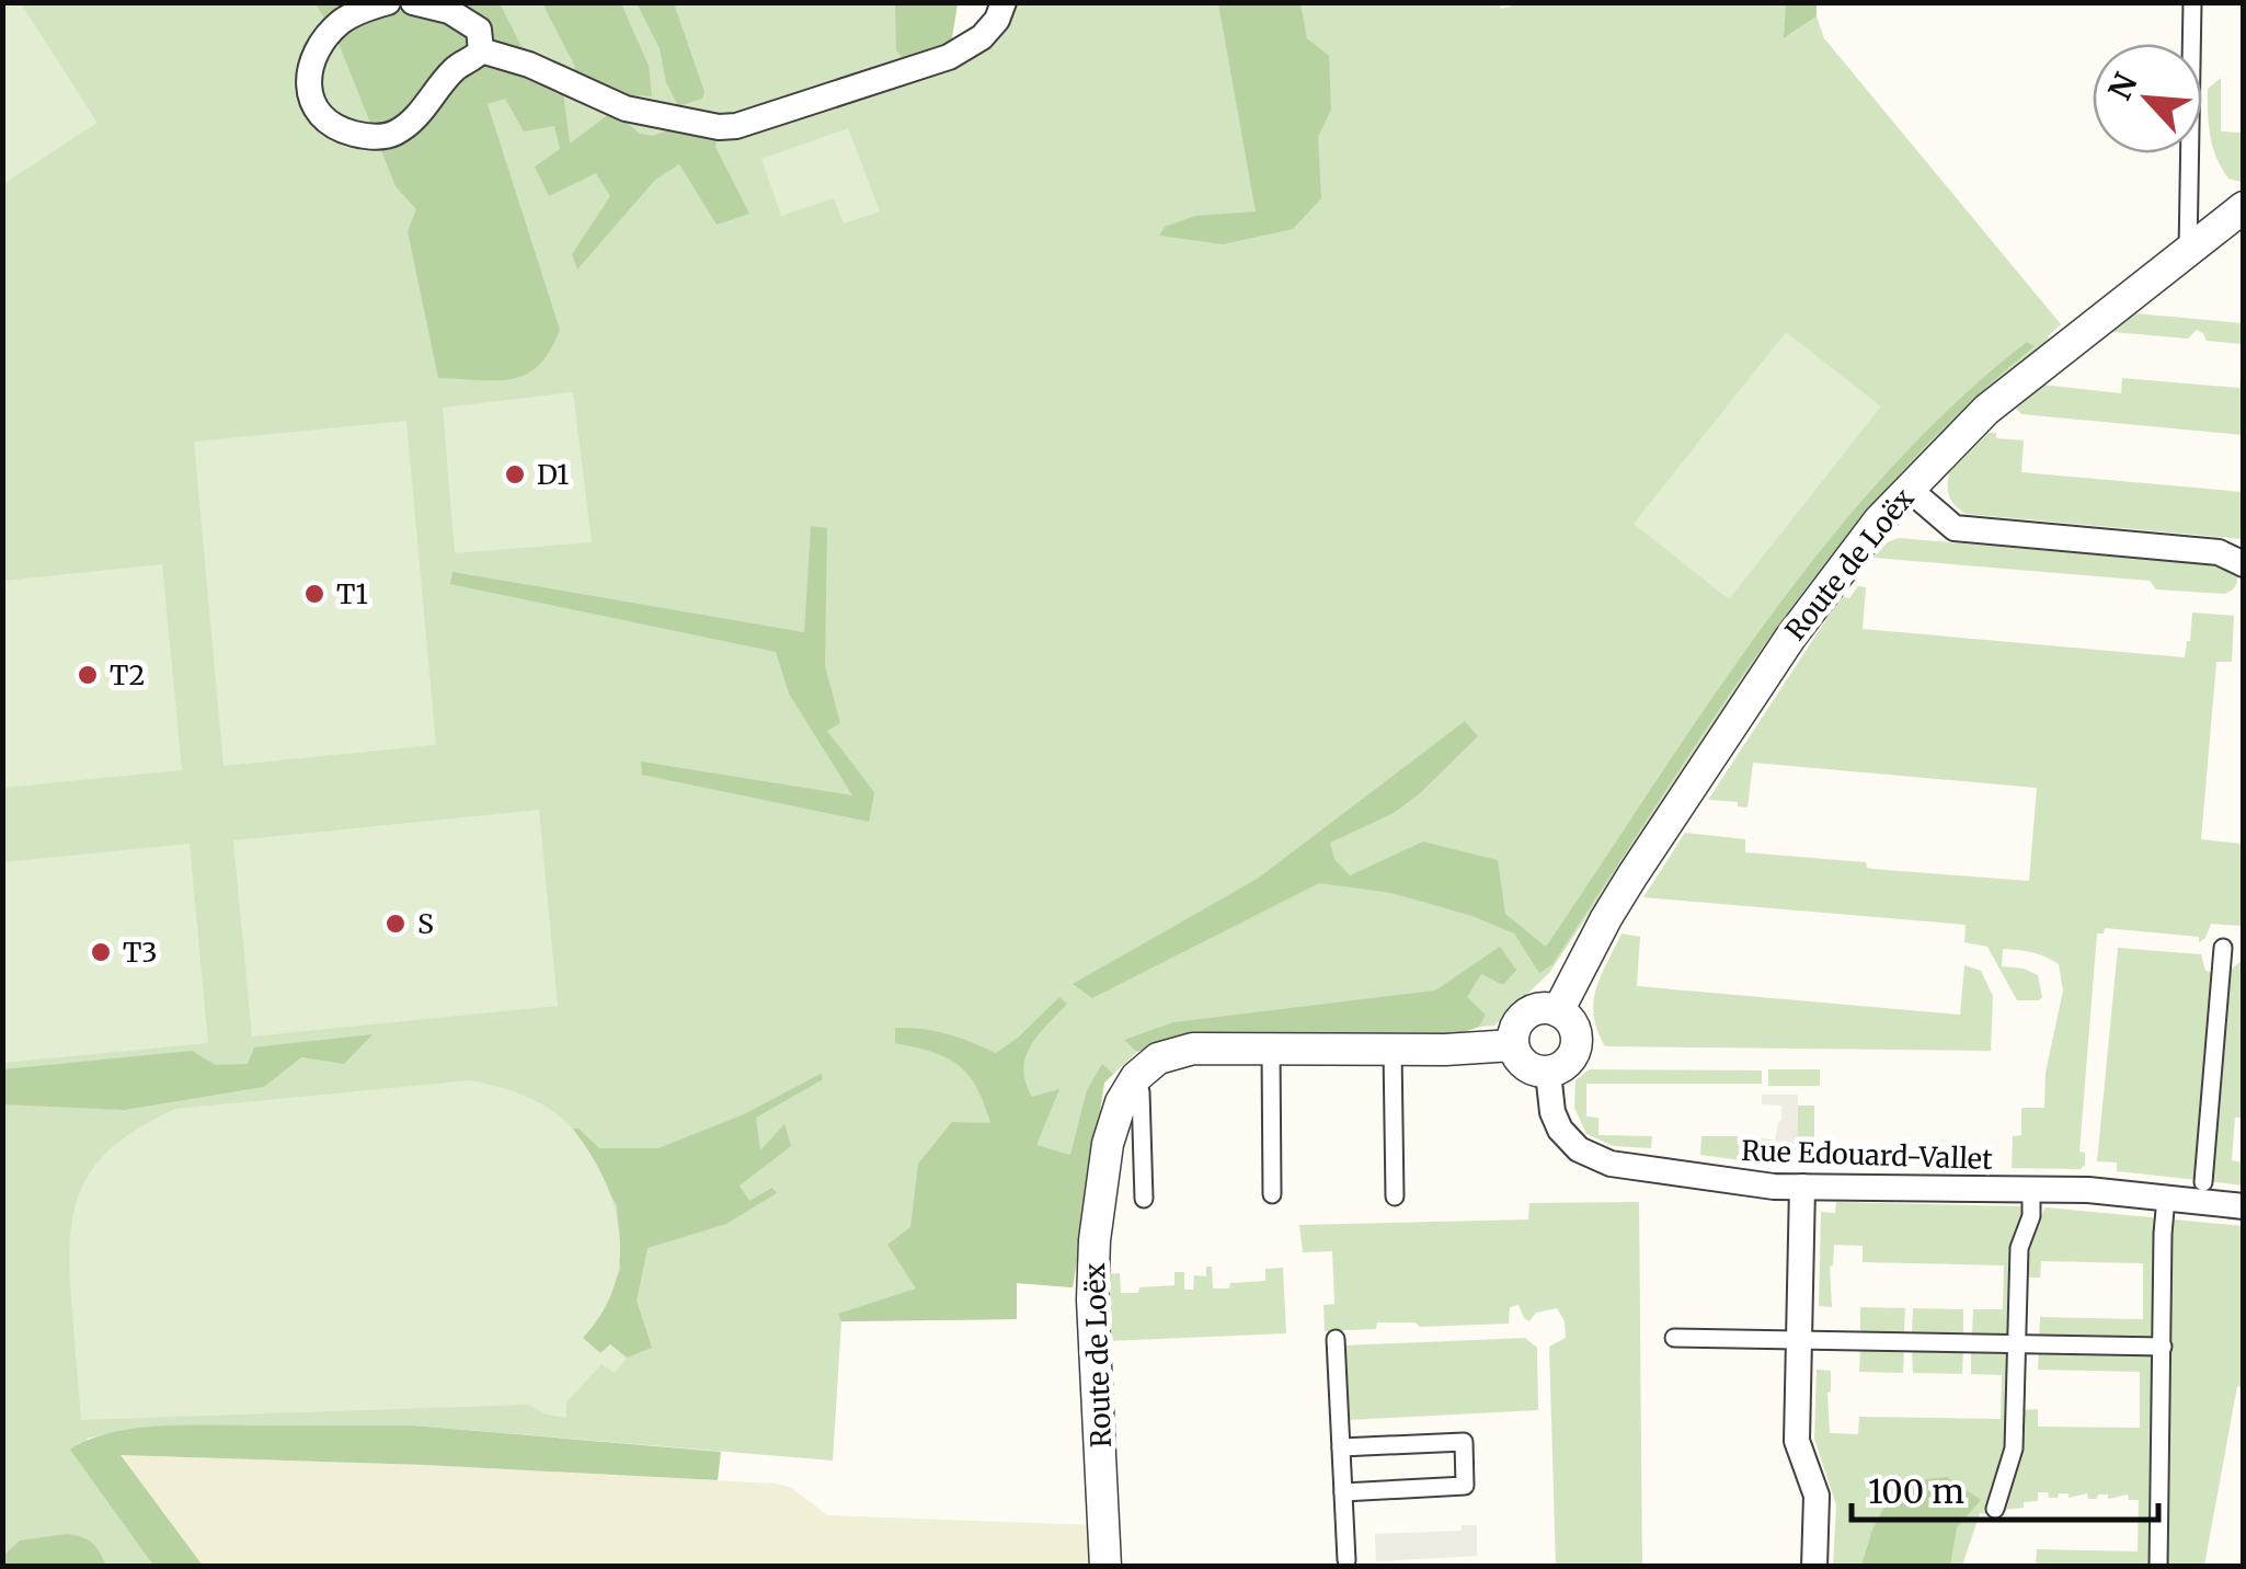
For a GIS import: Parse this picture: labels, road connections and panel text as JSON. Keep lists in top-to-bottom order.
{
  "streets": {
    "street": ["Route de Loëx", "Rue Edouard-Vallet"]
  },
  "crossings": [
    ["Route de Loëx", "Rue Edouard-Vallet"]
  ],
  "places": [
    "D1",
    "T1",
    "T2",
    "S",
    "T3"
  ],
  "scale_bar": "100 m",
  "north": "top left"
}
